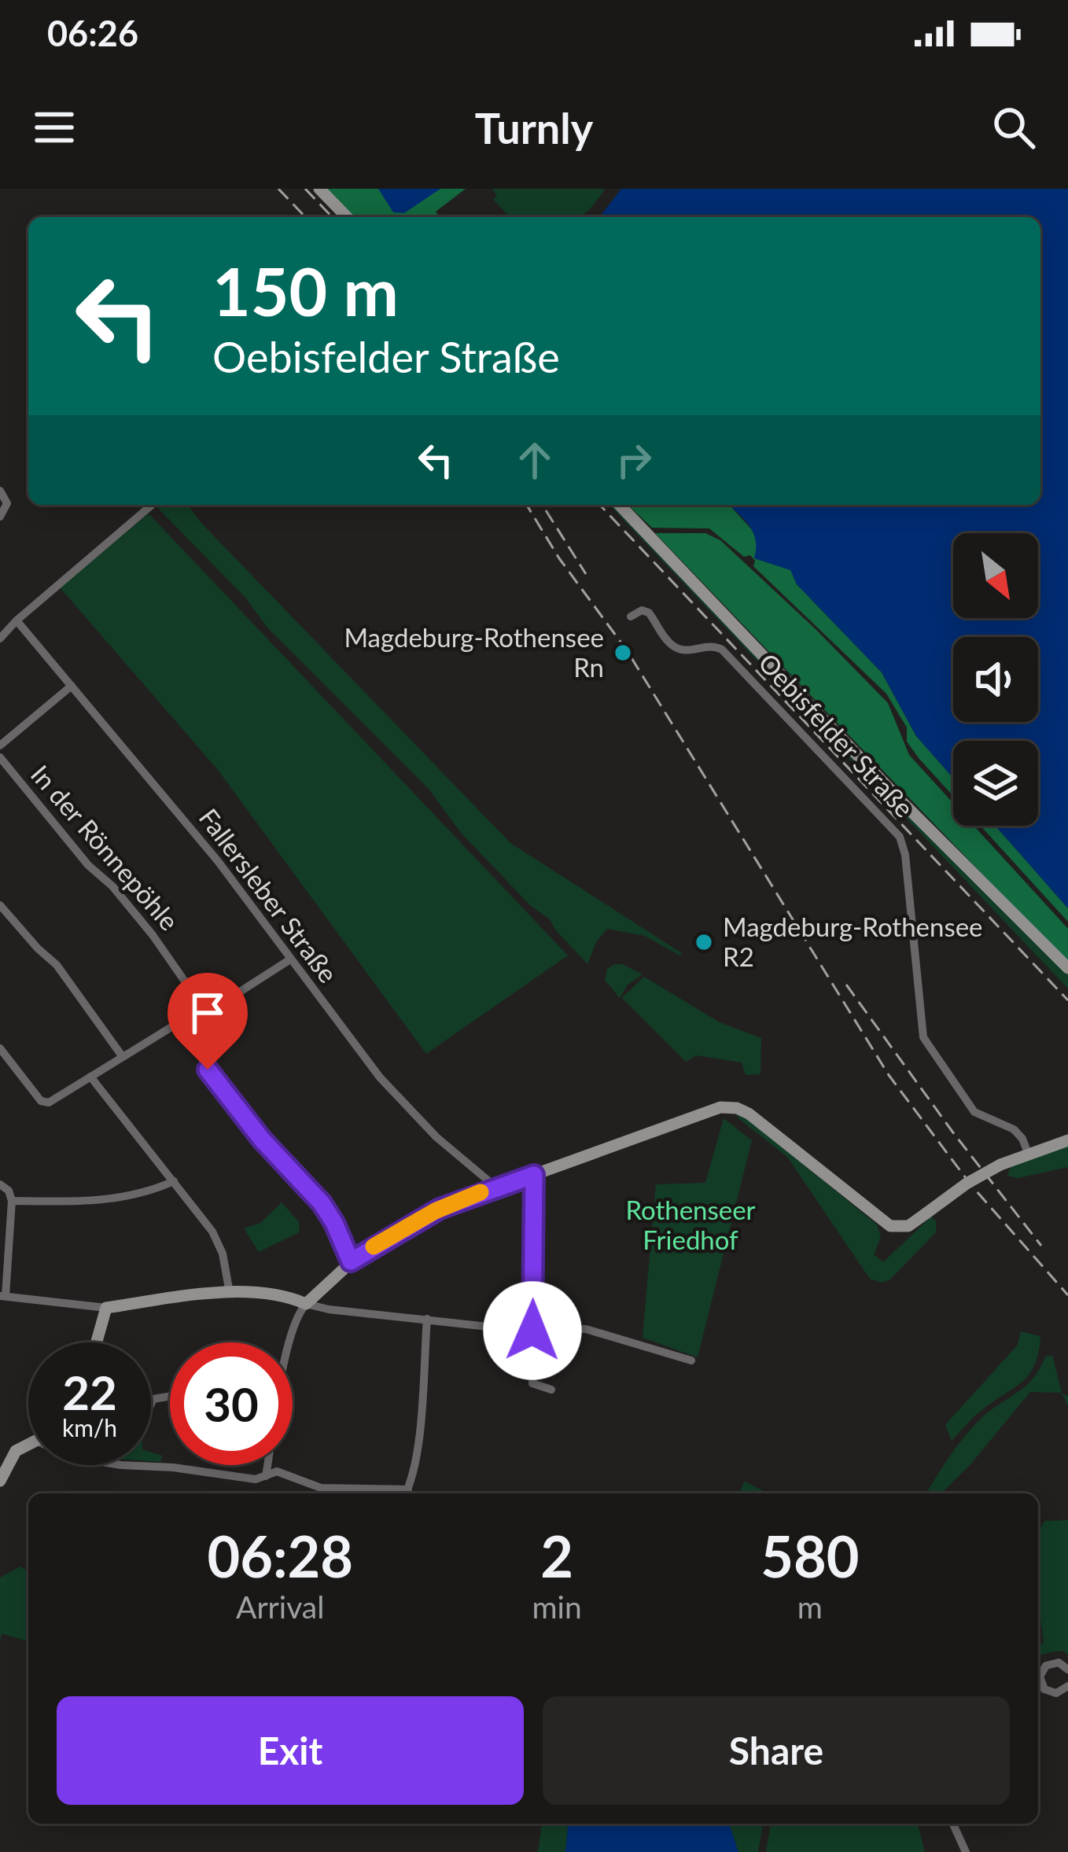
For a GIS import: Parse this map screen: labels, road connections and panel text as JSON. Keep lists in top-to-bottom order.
{
  "streets": {
    "street": ["Oebisfelder Straße", "In der Rönnepöhle", "Fallersleber Straße"]
  },
  "parks": ["Rothenseer Friedhof"],
  "places": ["Magdeburg-Rothensee Rn", "Magdeburg-Rothensee R2"],
  "north": "bottom right",
  "page": {
    "status": "06:26",
    "header": "Turnly",
    "turn": ["150 m", "Oebisfelder Straße"],
    "speed": "22 km/h",
    "limit": "30",
    "eta": [
      "06:28",
      "Arrival",
      "2",
      "min",
      "580",
      "m"
    ],
    "buttons": ["Exit", "Share"]
  }
}
